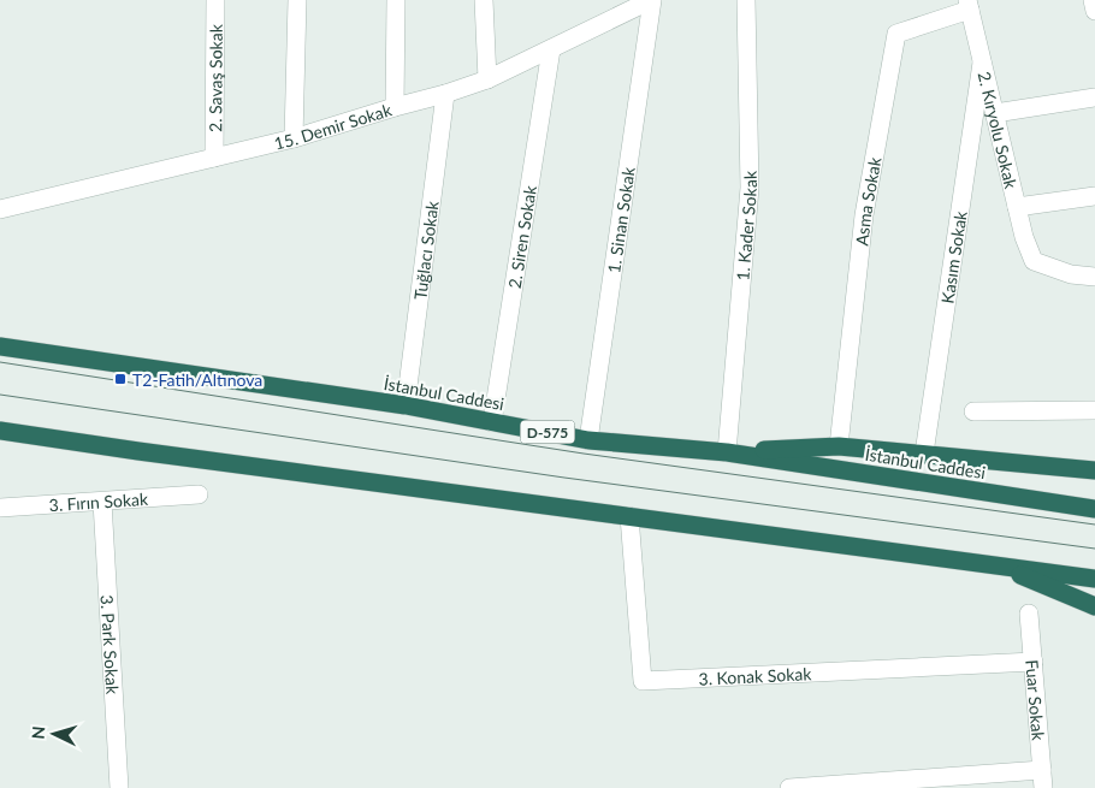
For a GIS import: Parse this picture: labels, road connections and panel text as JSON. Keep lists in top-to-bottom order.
{
  "streets": {
    "highway": ["İstanbul Caddesi", "D-575"],
    "street": [
      "2. Savaş Sokak",
      "15. Demir Sokak",
      "2. Kıryolu Sokak",
      "Asma Sokak",
      "1. Sinan Sokak",
      "1. Kader Sokak",
      "2. Siren Sokak",
      "Tuğlacı Sokak",
      "Kasım Sokak",
      "3. Fırın Sokak",
      "3. Park Sokak",
      "3. Konak Sokak",
      "Fuar Sokak"
    ]
  },
  "crossings": [
    ["2. Savaş Sokak", "15. Demir Sokak"],
    ["15. Demir Sokak", "1. Sinan Sokak"],
    ["15. Demir Sokak", "2. Siren Sokak"],
    ["15. Demir Sokak", "Tuğlacı Sokak"],
    ["2. Kıryolu Sokak", "Asma Sokak"],
    ["2. Kıryolu Sokak", "Kasım Sokak"],
    ["1. Sinan Sokak", "İstanbul Caddesi"],
    ["1. Kader Sokak", "İstanbul Caddesi"],
    ["2. Siren Sokak", "İstanbul Caddesi"],
    ["Tuğlacı Sokak", "İstanbul Caddesi"],
    ["3. Fırın Sokak", "3. Park Sokak"],
    ["3. Konak Sokak", "Fuar Sokak"]
  ],
  "places": {
    "transit": ["T2-Fatih/Altınova"]
  },
  "north": "left"
}
